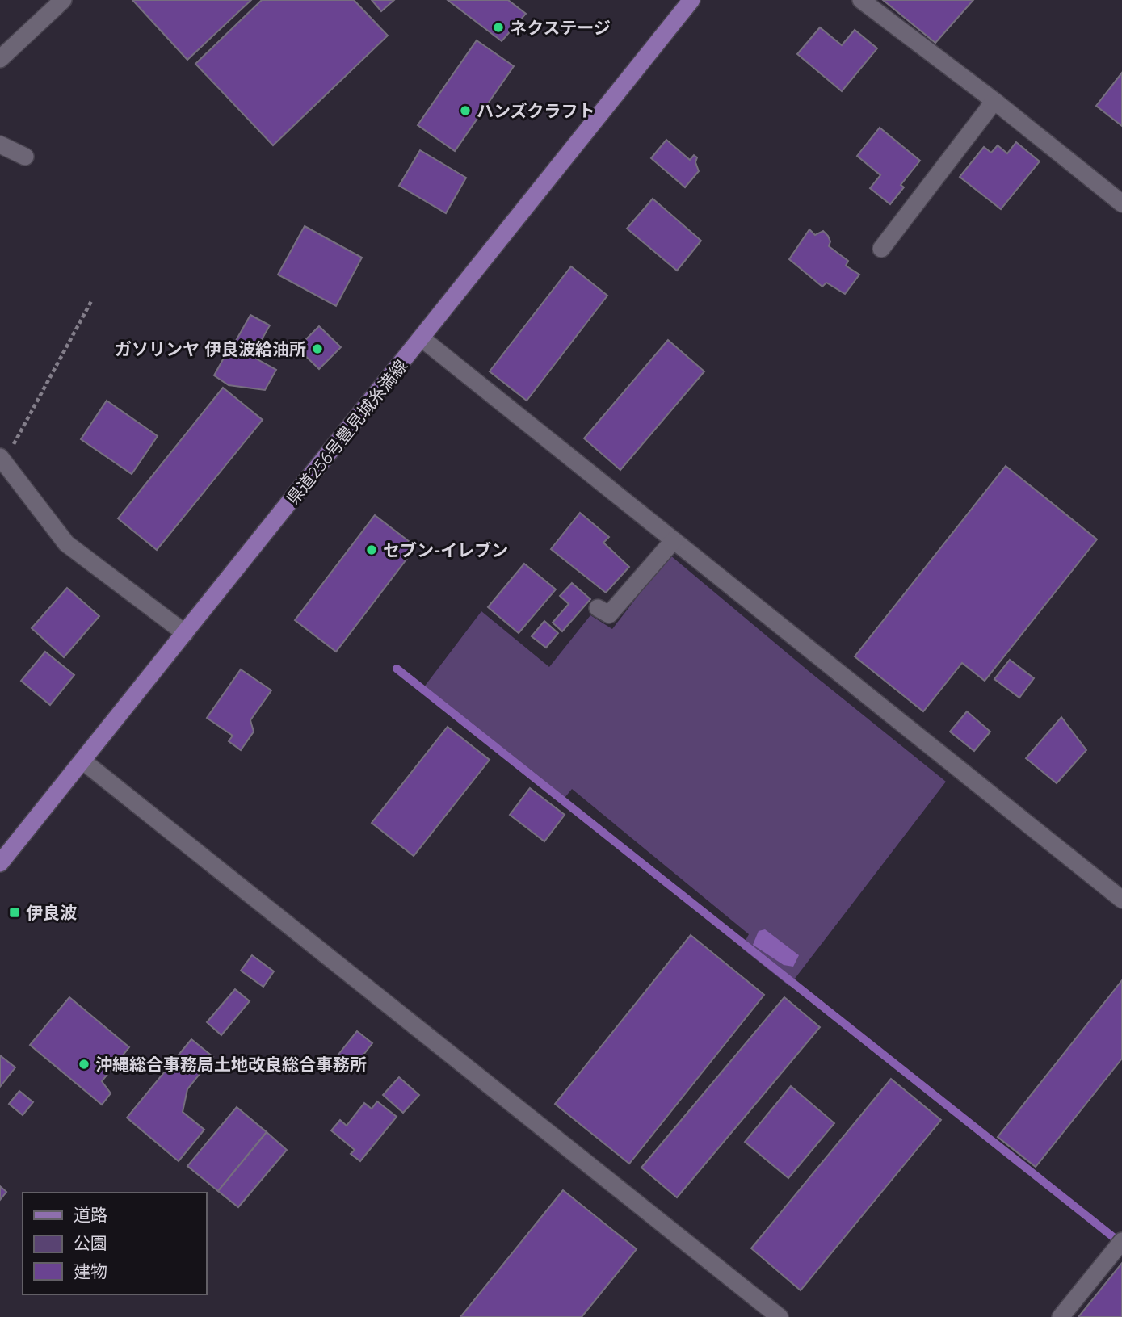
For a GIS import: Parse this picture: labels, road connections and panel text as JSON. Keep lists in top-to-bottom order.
{
  "streets": {
    "main road": ["県道256号豊見城糸満線"]
  },
  "places": {
    "other": [
      "ネクステージ",
      "ハンズクラフト",
      "ガソリンヤ 伊良波給油所",
      "セブン-イレブン",
      "沖縄総合事務局土地改良総合事務所"
    ],
    "transit": ["伊良波"]
  },
  "legend": ["道路", "公園", "建物"]
}
